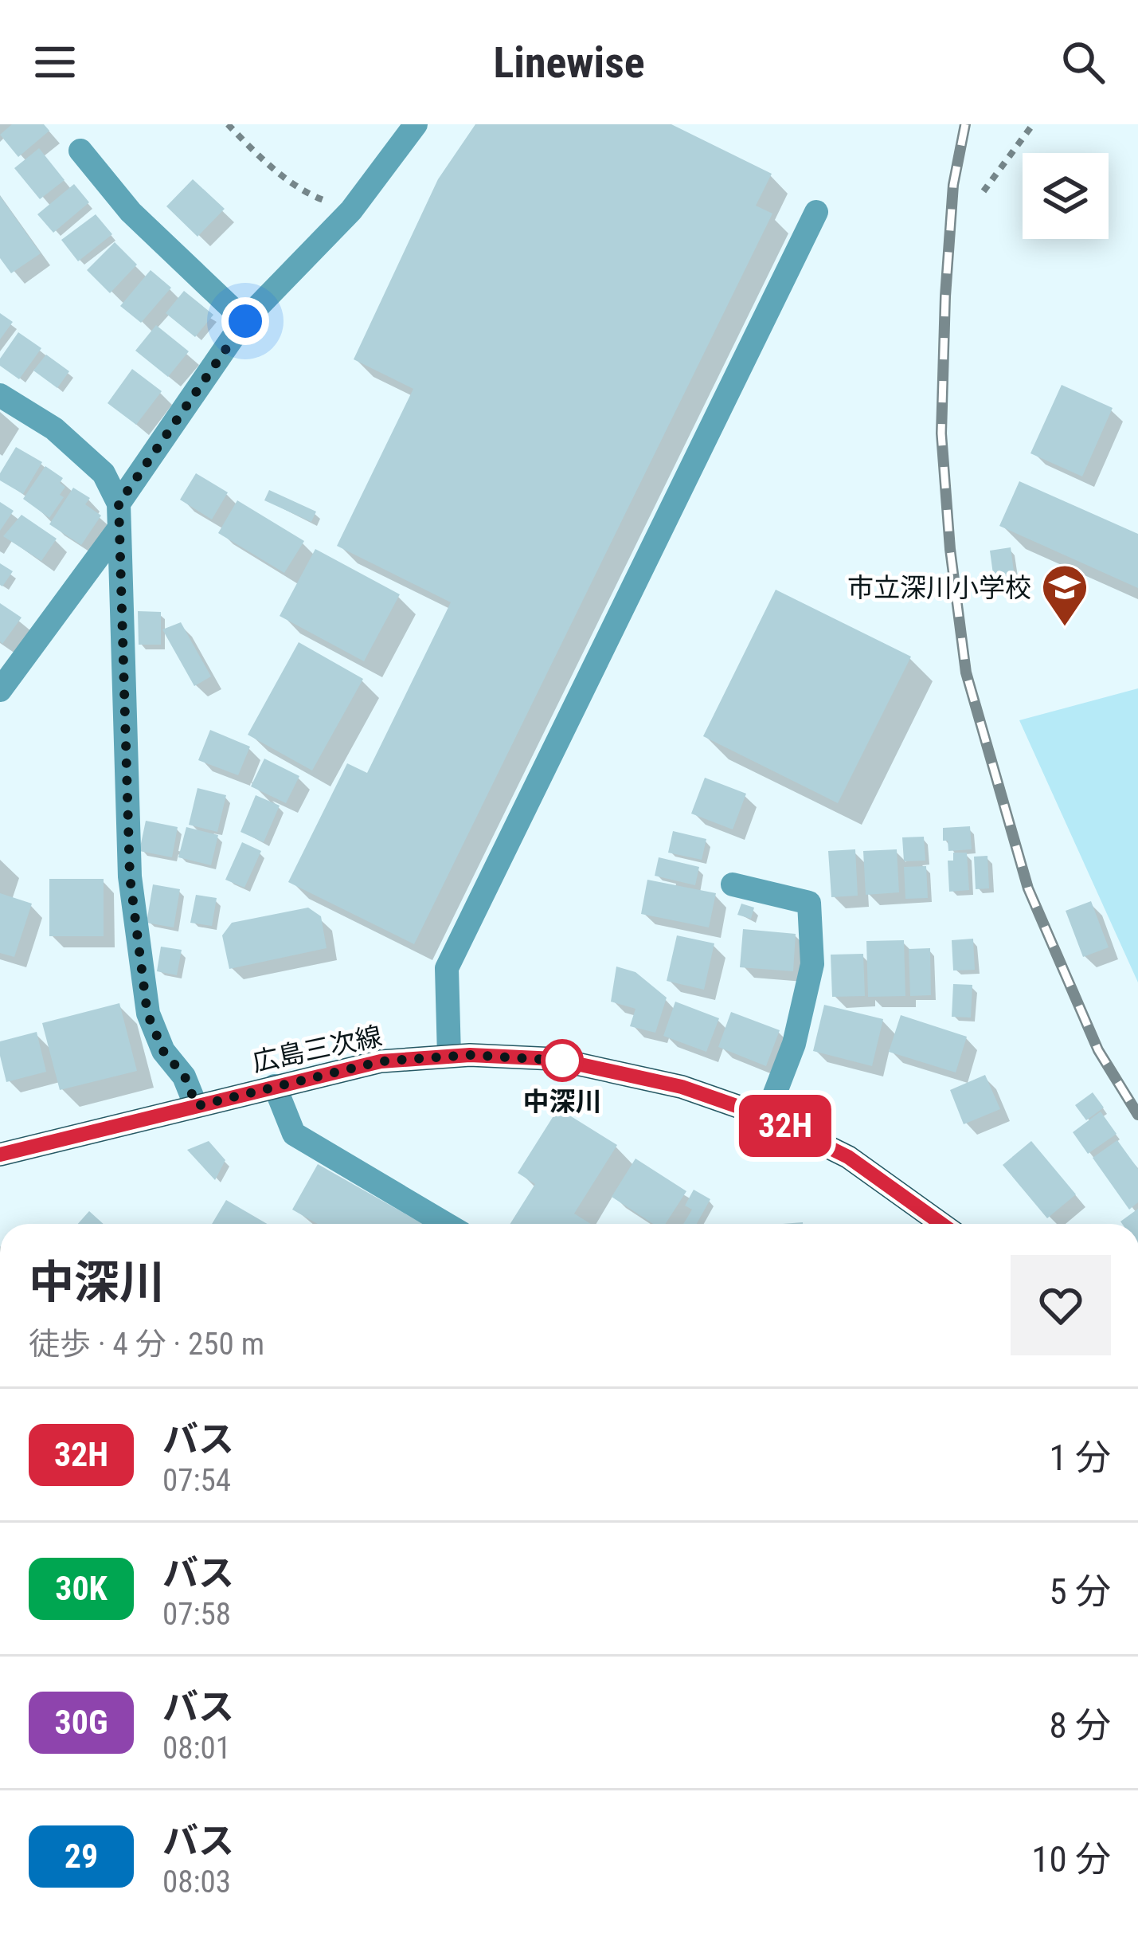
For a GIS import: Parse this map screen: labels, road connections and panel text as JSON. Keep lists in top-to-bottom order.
{
  "streets": {
    "main road": ["広島三次線"]
  },
  "places": {
    "school or university": ["市立深川小学校"],
    "other": ["中深川"]
  },
  "lines": ["bus line 32H"],
  "page": {
    "header": "Linewise",
    "on_map": "32H",
    "heading": ["中深川", "徒歩 · 4 分 · 250 m"],
    "list": [
      {
        "mark": "32H",
        "name": "バス",
        "note": "07:54",
        "value": "1 分"
      },
      {
        "mark": "30K",
        "name": "バス",
        "note": "07:58",
        "value": "5 分"
      },
      {
        "mark": "30G",
        "name": "バス",
        "note": "08:01",
        "value": "8 分"
      },
      {
        "mark": "29",
        "name": "バス",
        "note": "08:03",
        "value": "10 分"
      }
    ]
  }
}
